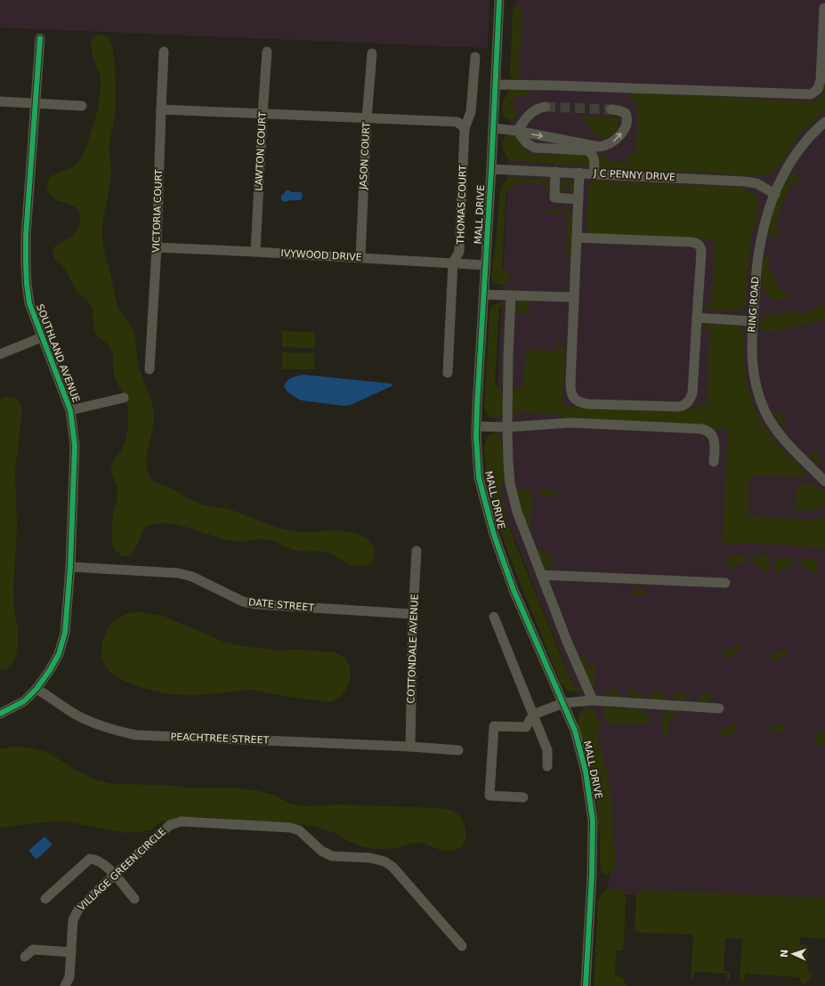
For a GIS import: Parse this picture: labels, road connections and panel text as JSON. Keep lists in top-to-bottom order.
{
  "streets": {
    "street": [
      "LAWTON COURT",
      "JASON COURT",
      "J C PENNY DRIVE",
      "THOMAS COURT",
      "VICTORIA COURT",
      "MALL DRIVE",
      "IVYWOOD DRIVE",
      "RING ROAD",
      "SOUTHLAND AVENUE",
      "DATE STREET",
      "COTTONDALE AVENUE",
      "PEACHTREE STREET",
      "VILLAGE GREEN CIRCLE"
    ]
  },
  "crossings": [
    ["LAWTON COURT", "IVYWOOD DRIVE"],
    ["JASON COURT", "IVYWOOD DRIVE"],
    ["J C PENNY DRIVE", "MALL DRIVE"],
    ["J C PENNY DRIVE", "RING ROAD"],
    ["THOMAS COURT", "IVYWOOD DRIVE"],
    ["VICTORIA COURT", "IVYWOOD DRIVE"],
    ["MALL DRIVE", "IVYWOOD DRIVE"],
    ["SOUTHLAND AVENUE", "DATE STREET"],
    ["SOUTHLAND AVENUE", "PEACHTREE STREET"],
    ["DATE STREET", "COTTONDALE AVENUE"],
    ["COTTONDALE AVENUE", "PEACHTREE STREET"]
  ],
  "north": "left"
}
